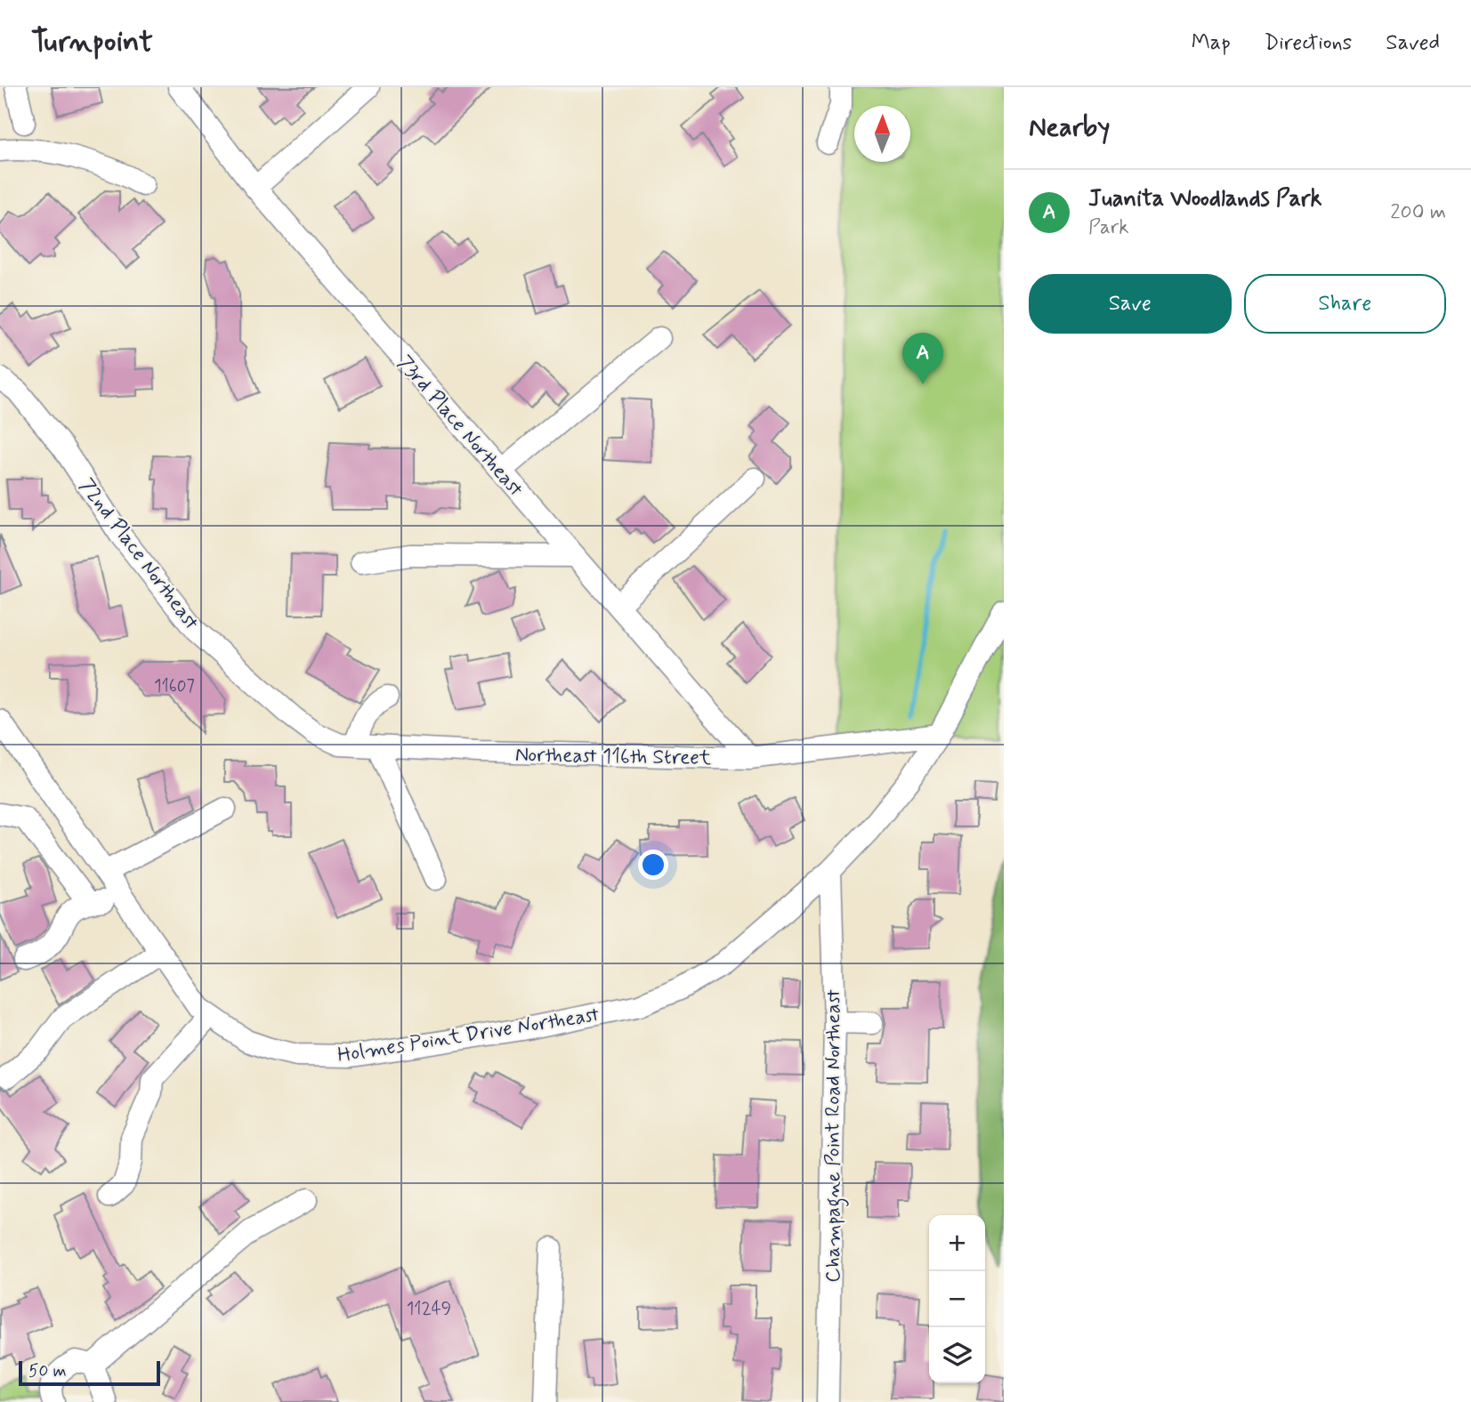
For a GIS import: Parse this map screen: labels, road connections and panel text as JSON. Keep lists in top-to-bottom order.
{
  "streets": {
    "street": [
      "73rd Place Northeast",
      "72nd Place Northeast",
      "Northeast 116th Street",
      "Holmes Point Drive Northeast",
      "Champagne Point Road Northeast"
    ]
  },
  "crossings": [
    ["73rd Place Northeast", "Northeast 116th Street"],
    ["72nd Place Northeast", "Northeast 116th Street"],
    ["Northeast 116th Street", "Holmes Point Drive Northeast"],
    ["Holmes Point Drive Northeast", "Champagne Point Road Northeast"]
  ],
  "house_numbers": ["11607", "11249"],
  "scale_bar": "50 m",
  "north": "top",
  "page": {
    "header": "Turnpoint",
    "nav": ["Map", "Directions", "Saved"],
    "heading": "Nearby",
    "list": [
      {
        "mark": "A",
        "name": "Juanita Woodlands Park",
        "note": "Park",
        "value": "200 m"
      }
    ],
    "buttons": ["Save", "Share"],
    "pins": "A",
    "map_buttons": ["+", "−"],
    "scale": "50 m"
  }
}
